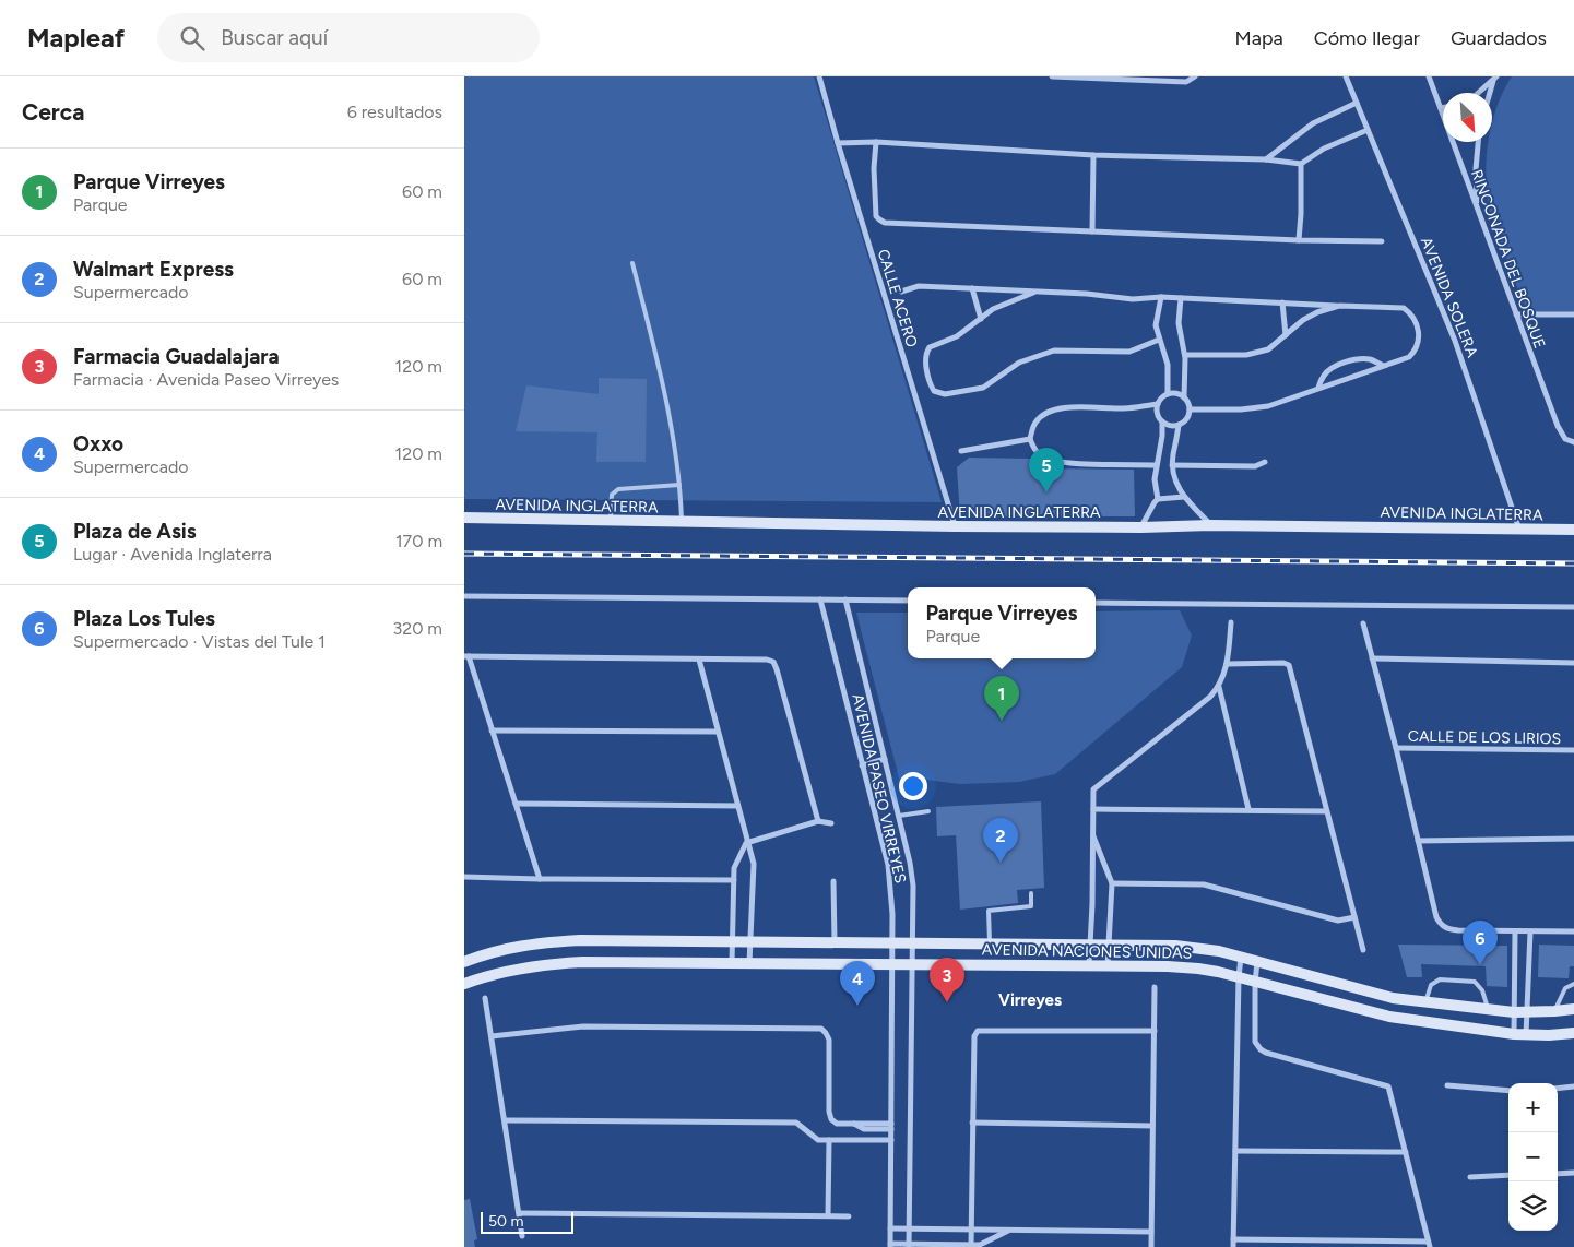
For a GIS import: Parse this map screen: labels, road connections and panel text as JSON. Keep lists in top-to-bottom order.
{
  "streets": {
    "street": [
      "RINCONADA DEL BOSQUE",
      "AVENIDA SOLERA",
      "CALLE ACERO",
      "AVENIDA INGLATERRA",
      "CALLE DE LOS LIRIOS",
      "AVENIDA PASEO VIRREYES",
      "AVENIDA NACIONES UNIDAS"
    ]
  },
  "crossings": [
    ["AVENIDA SOLERA", "AVENIDA INGLATERRA"],
    ["CALLE ACERO", "AVENIDA INGLATERRA"],
    ["AVENIDA PASEO VIRREYES", "AVENIDA NACIONES UNIDAS"]
  ],
  "districts": ["Virreyes"],
  "scale_bar": "50 m",
  "north": "bottom right",
  "page": {
    "header": "Mapleaf",
    "search": "Buscar aquí",
    "nav": ["Mapa", "Cómo llegar", "Guardados"],
    "heading": ["Cerca", "6 resultados"],
    "list": [
      {
        "mark": "1",
        "name": "Parque Virreyes",
        "note": "Parque",
        "value": "60 m"
      },
      {
        "mark": "2",
        "name": "Walmart Express",
        "note": "Supermercado",
        "value": "60 m"
      },
      {
        "mark": "3",
        "name": "Farmacia Guadalajara",
        "note": "Farmacia · Avenida Paseo Virreyes",
        "value": "120 m"
      },
      {
        "mark": "4",
        "name": "Oxxo",
        "note": "Supermercado",
        "value": "120 m"
      },
      {
        "mark": "5",
        "name": "Plaza de Asis",
        "note": "Lugar · Avenida Inglaterra",
        "value": "170 m"
      },
      {
        "mark": "6",
        "name": "Plaza Los Tules",
        "note": "Supermercado · Vistas del Tule 1",
        "value": "320 m"
      }
    ],
    "pins": [
      "5",
      "1",
      "2",
      "6",
      "3",
      "4"
    ],
    "popup": ["Parque Virreyes", "Parque"],
    "map_buttons": ["+", "−"],
    "scale": "50 m"
  }
}
